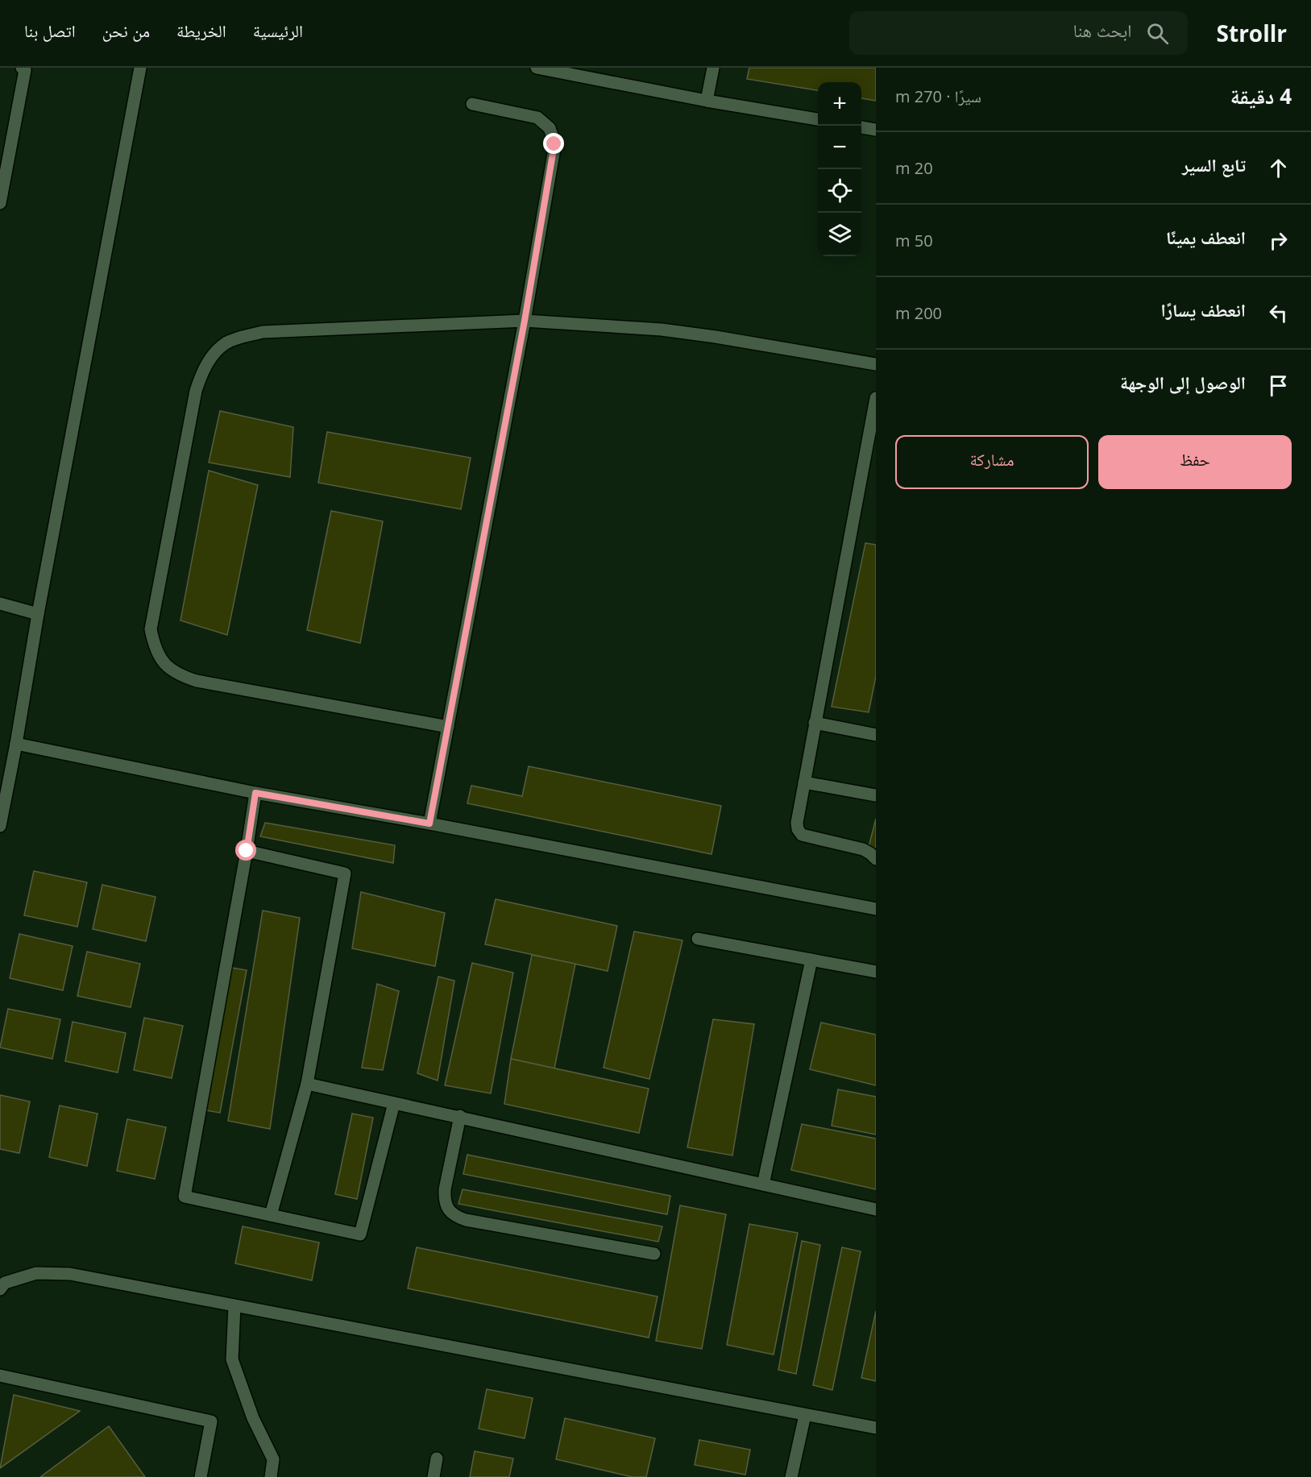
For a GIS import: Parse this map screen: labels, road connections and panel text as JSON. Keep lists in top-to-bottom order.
{
  "page": {
    "header": "Strollr",
    "search": "ابحث هنا",
    "nav": [
      "الرئيسية",
      "الخريطة",
      "من نحن",
      "اتصل بنا"
    ],
    "heading": ["4 دقيقة", "سيرًا · 270 m"],
    "map_buttons": ["+", "−"],
    "list": [
      ["تابع السير", "20 m"],
      ["انعطف يمينًا", "50 m"],
      ["انعطف يسارًا", "200 m"],
      "الوصول إلى الوجهة"
    ],
    "buttons": ["حفظ", "مشاركة"]
  }
}
